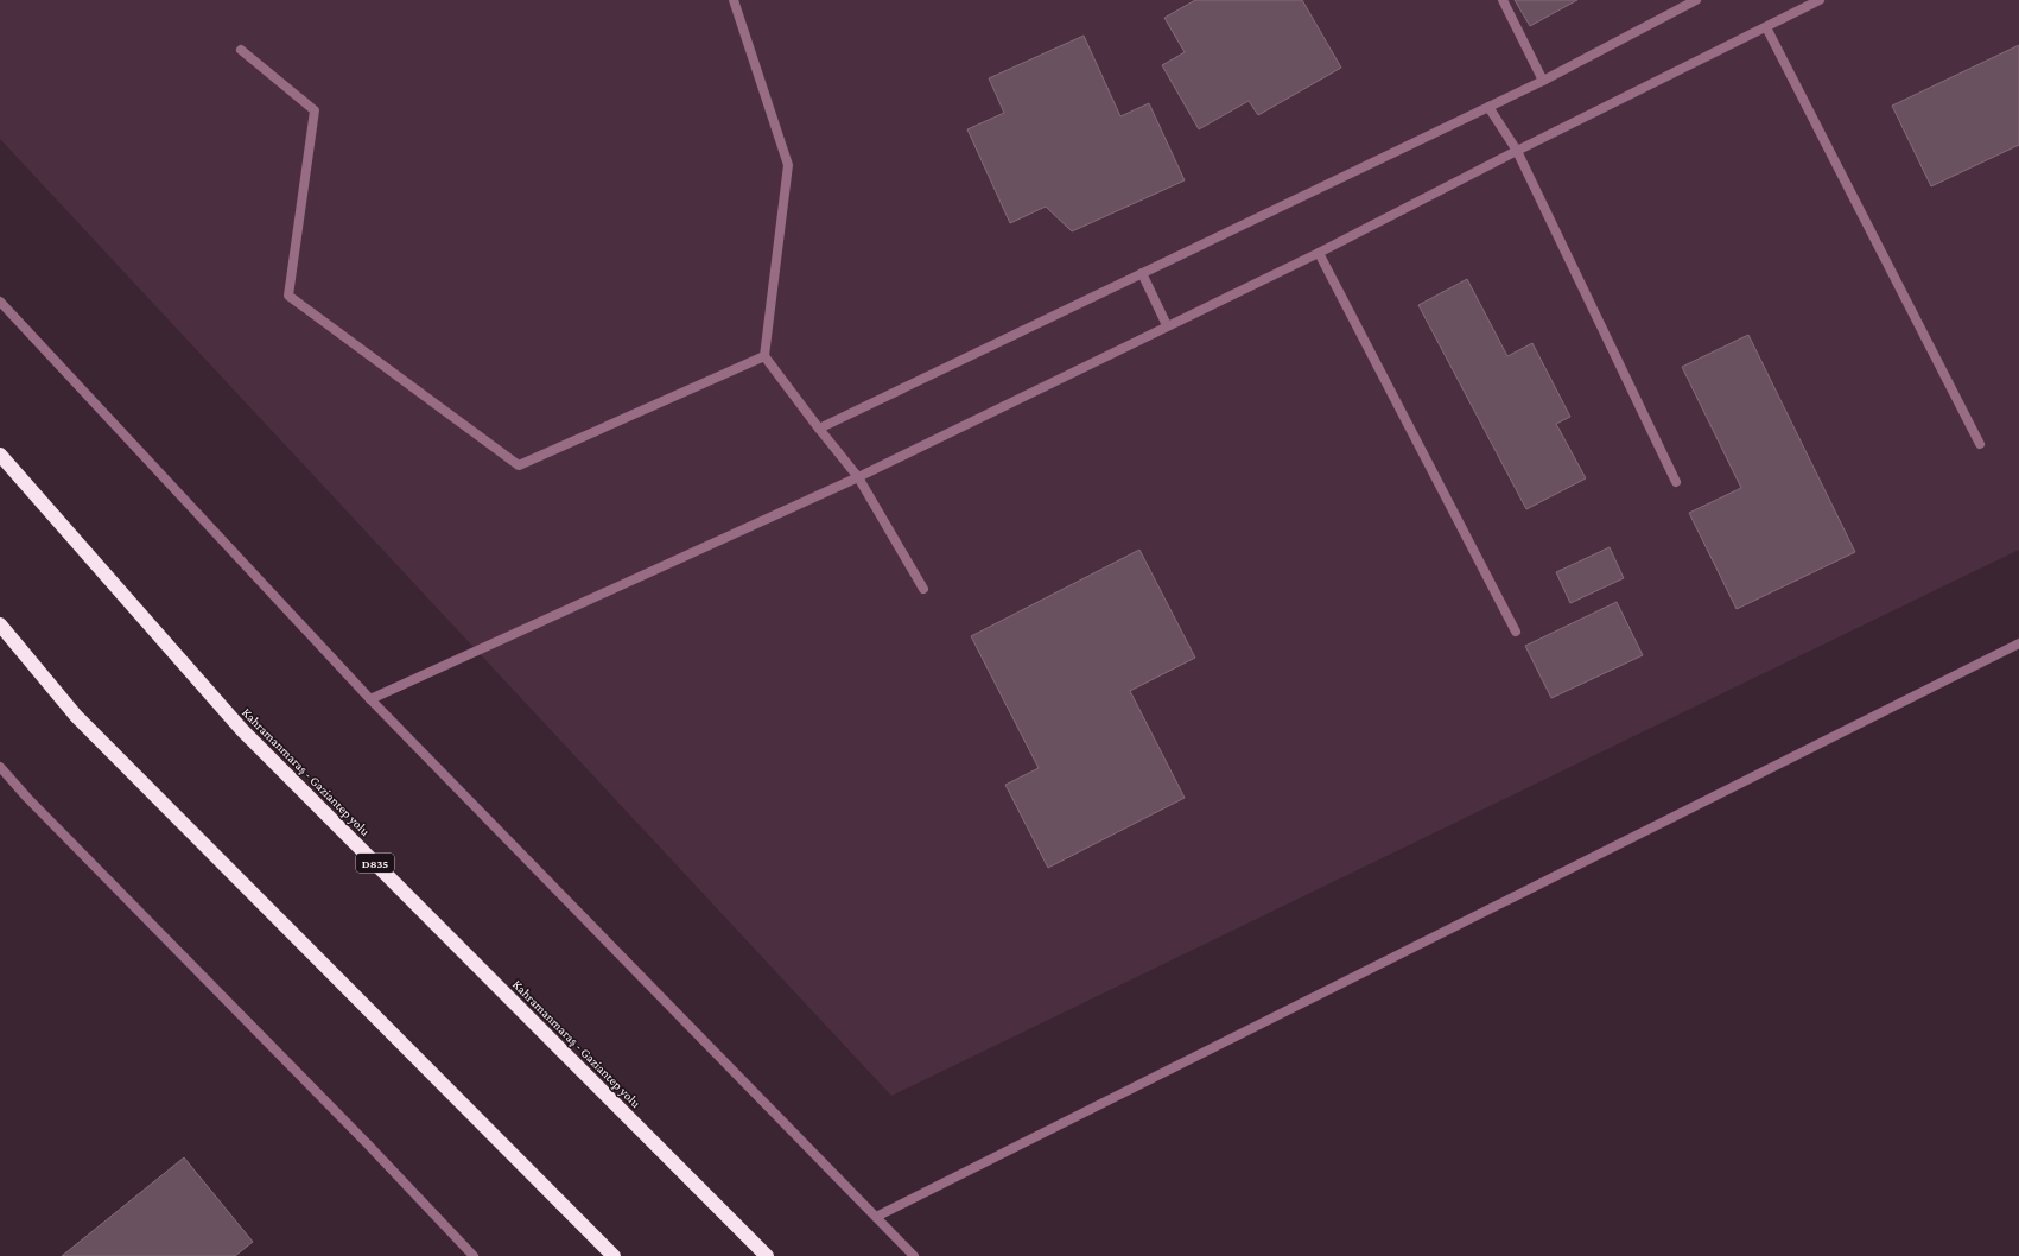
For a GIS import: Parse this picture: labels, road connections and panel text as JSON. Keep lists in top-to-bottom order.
{
  "streets": {
    "highway": ["Kahramanmaraş - Gaziantep yolu", "D835"]
  }
}
